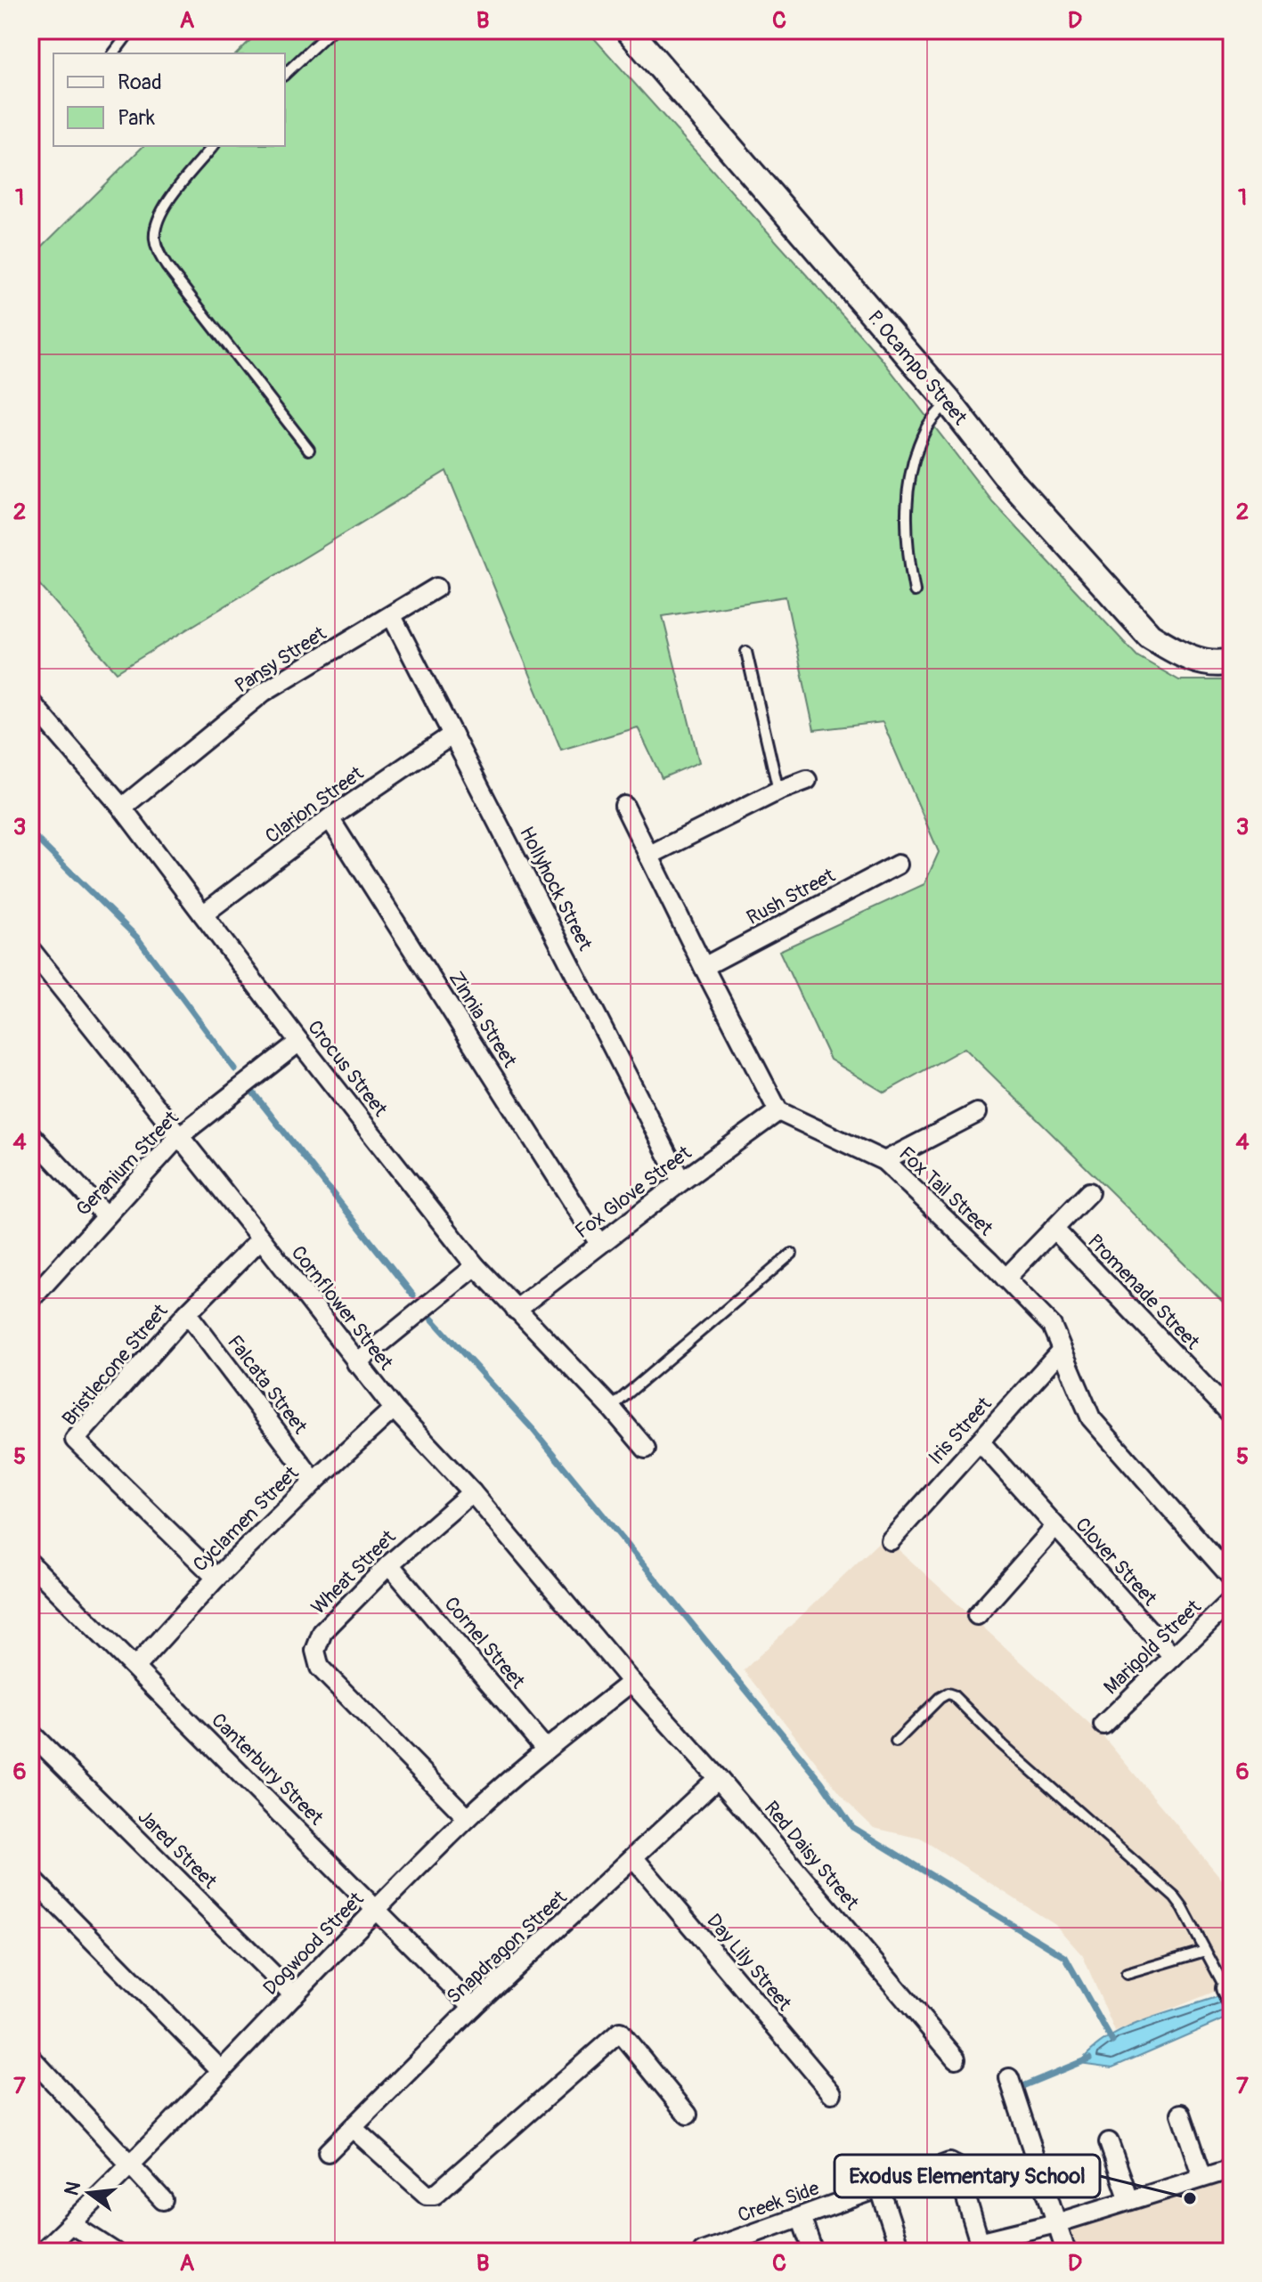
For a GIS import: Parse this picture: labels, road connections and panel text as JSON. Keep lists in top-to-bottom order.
{
  "streets": {
    "street": [
      "P. Ocampo Street",
      "Pansy Street",
      "Clarion Street",
      "Hollyhock Street",
      "Rush Street",
      "Zinnia Street",
      "Crocus Street",
      "Geranium Street",
      "Fox Tail Street",
      "Fox Glove Street",
      "Promenade Street",
      "Cornflower Street",
      "Bristlecone Street",
      "Falcata Street",
      "Iris Street",
      "Cyclamen Street",
      "Clover Street",
      "Wheat Street",
      "Cornel Street",
      "Marigold Street",
      "Canterbury Street",
      "Jared Street",
      "Red Daisy Street",
      "Dogwood Street",
      "Snapdragon Street",
      "Day Lily Street",
      "Creek Side"
    ]
  },
  "crossings": [
    ["Pansy Street", "Hollyhock Street"],
    ["Pansy Street", "Crocus Street"],
    ["Clarion Street", "Hollyhock Street"],
    ["Clarion Street", "Zinnia Street"],
    ["Clarion Street", "Crocus Street"],
    ["Hollyhock Street", "Fox Glove Street"],
    ["Zinnia Street", "Fox Glove Street"],
    ["Crocus Street", "Geranium Street"],
    ["Crocus Street", "Fox Glove Street"],
    ["Geranium Street", "Cornflower Street"],
    ["Fox Tail Street", "Fox Glove Street"],
    ["Fox Tail Street", "Iris Street"],
    ["Cornflower Street", "Bristlecone Street"],
    ["Cornflower Street", "Cyclamen Street"],
    ["Cornflower Street", "Wheat Street"],
    ["Cornflower Street", "Red Daisy Street"],
    ["Cornflower Street", "Dogwood Street"],
    ["Bristlecone Street", "Falcata Street"],
    ["Bristlecone Street", "Cyclamen Street"],
    ["Falcata Street", "Cyclamen Street"],
    ["Iris Street", "Clover Street"],
    ["Cyclamen Street", "Canterbury Street"],
    ["Clover Street", "Marigold Street"],
    ["Wheat Street", "Cornel Street"],
    ["Wheat Street", "Dogwood Street"],
    ["Cornel Street", "Dogwood Street"],
    ["Canterbury Street", "Dogwood Street"],
    ["Canterbury Street", "Snapdragon Street"],
    ["Jared Street", "Dogwood Street"],
    ["Red Daisy Street", "Dogwood Street"],
    ["Red Daisy Street", "Snapdragon Street"],
    ["Snapdragon Street", "Day Lily Street"]
  ],
  "places": ["Exodus Elementary School"],
  "legend": ["Road", "Park"],
  "north": "left",
  "grid": {
    "columns": [
      "A",
      "B",
      "C",
      "D"
    ],
    "rows": [
      "1",
      "2",
      "3",
      "4",
      "5",
      "6",
      "7"
    ]
  }
}
